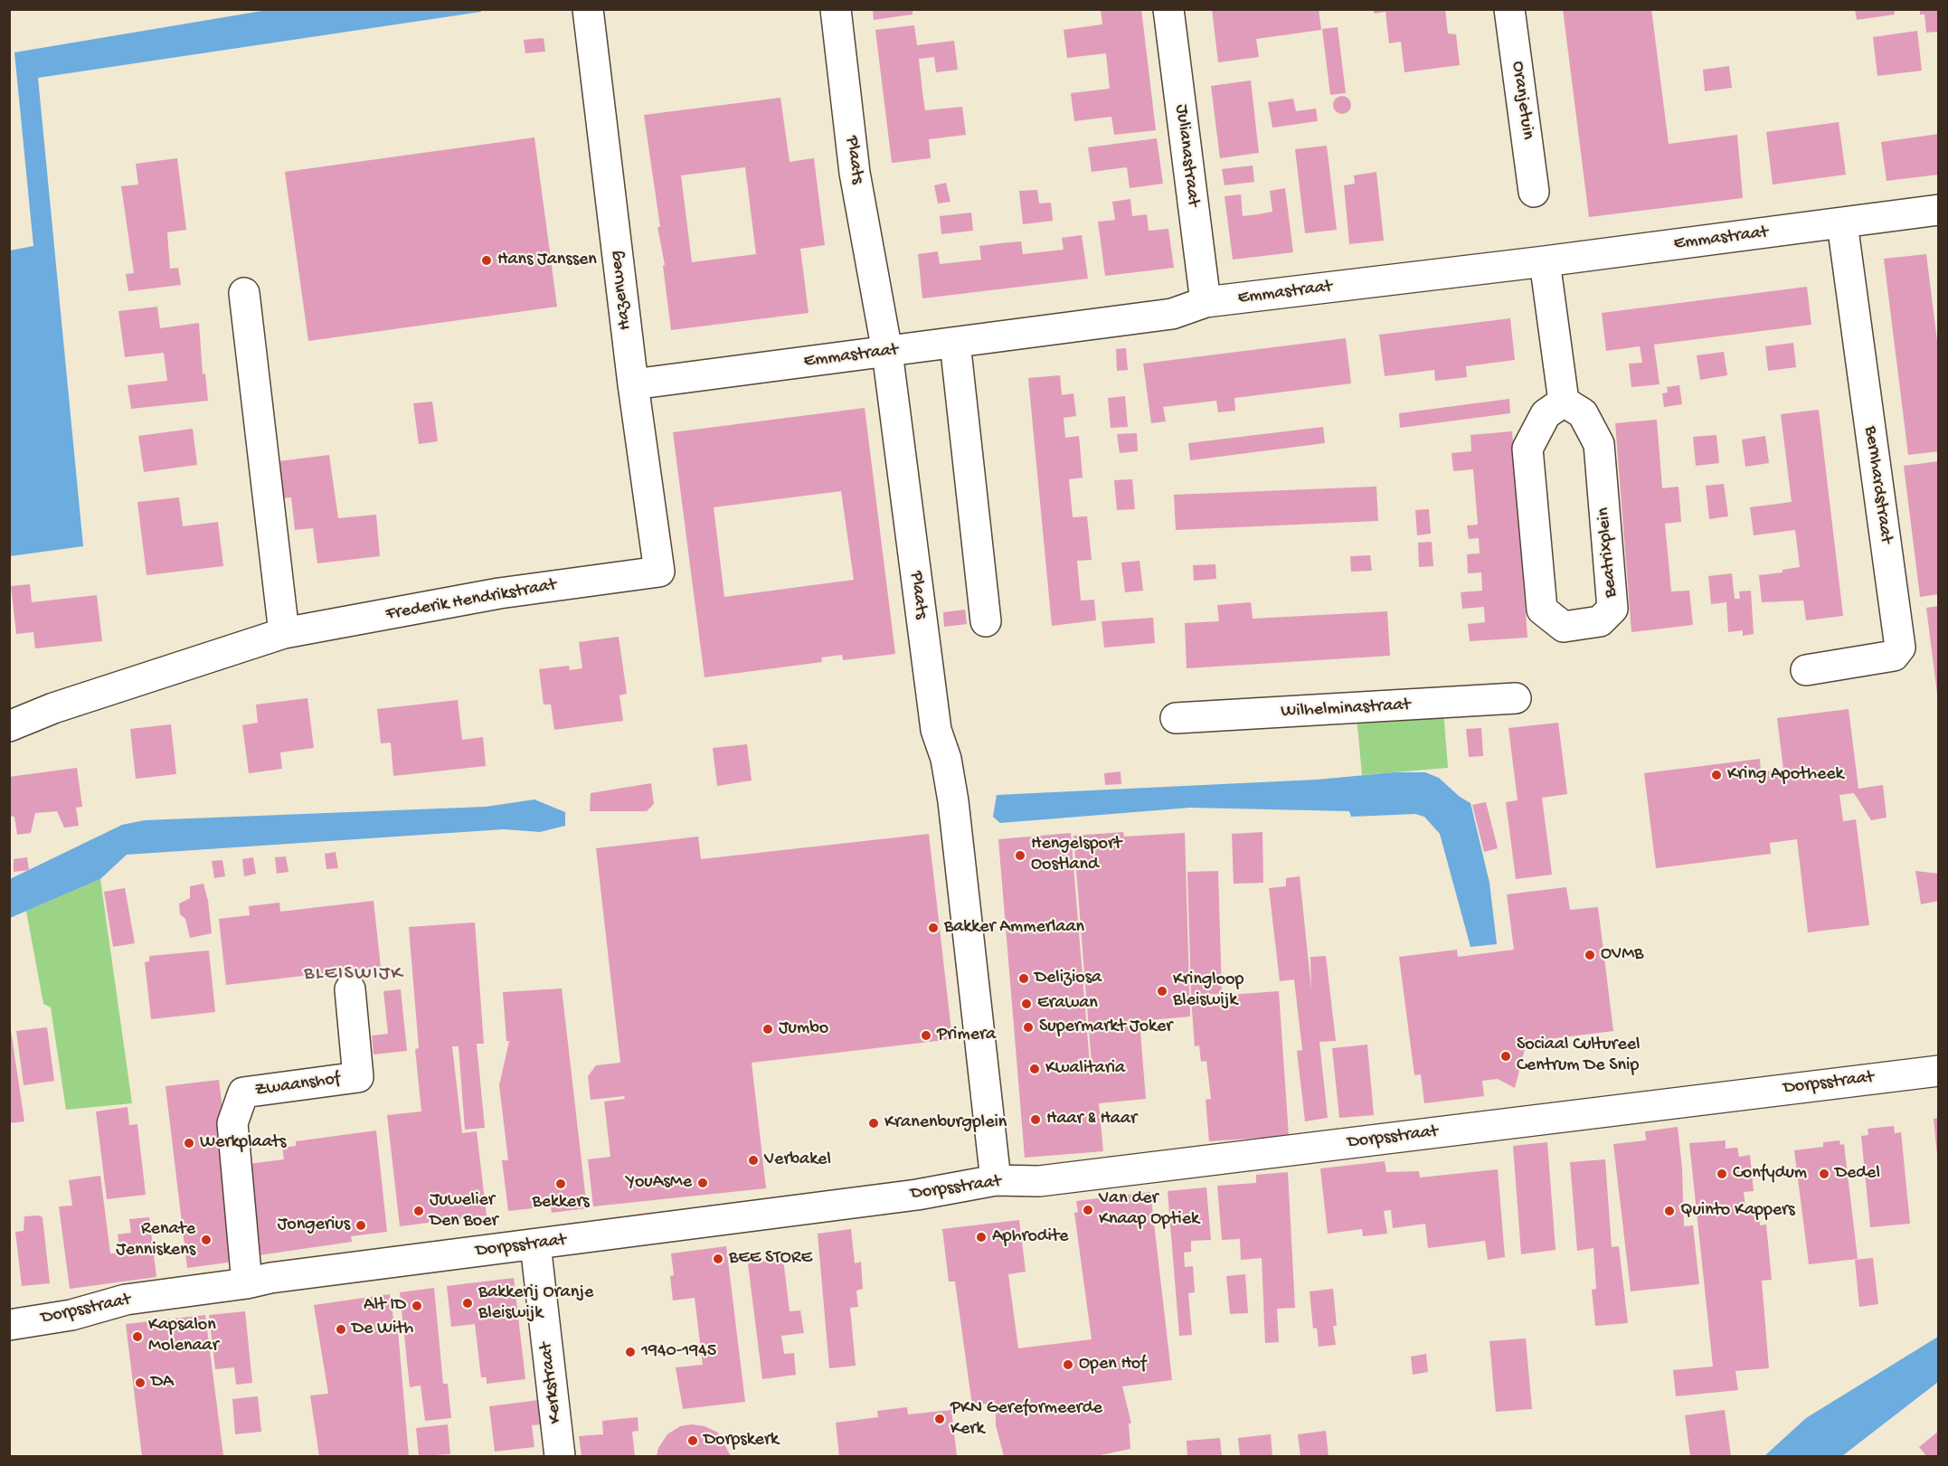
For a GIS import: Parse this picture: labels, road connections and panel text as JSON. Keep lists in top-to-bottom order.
{
  "streets": {
    "street": [
      "Oranjetuin",
      "Julianastraat",
      "Plaats",
      "Emmastraat",
      "Hazenweg",
      "Bernhardstraat",
      "Beatrixplein",
      "Frederik Hendrikstraat",
      "Wilhelminastraat",
      "Dorpsstraat",
      "Zwaanshof",
      "Kerkstraat"
    ]
  },
  "crossings": [
    ["Julianastraat", "Emmastraat"],
    ["Plaats", "Emmastraat"],
    ["Plaats", "Dorpsstraat"],
    ["Emmastraat", "Hazenweg"],
    ["Emmastraat", "Bernhardstraat"],
    ["Hazenweg", "Frederik Hendrikstraat"],
    ["Dorpsstraat", "Zwaanshof"],
    ["Dorpsstraat", "Kerkstraat"]
  ],
  "districts": ["BLEISWIJK"],
  "places": [
    "Hans Janssen",
    "Kring Apotheek",
    "Hengelsport Oostland",
    "Bakker Ammerlaan",
    "OVMB",
    "Deliziosa",
    "Kringloop Bleiswijk",
    "Erawan",
    "Supermarkt Joker",
    "Jumbo",
    "Primera",
    "Sociaal Cultureel Centrum De Snip",
    "Kwalitaria",
    "Haar & Haar",
    "Kranenburgplein",
    "Werkplaats",
    "Verbakel",
    "Confydum",
    "Dedel",
    "YouAsMe",
    "Bekkers",
    "Van der Knaap Optiek",
    "Juwelier Den Boer",
    "Quinto Kappers",
    "Jongerius",
    "Aphrodite",
    "Renate Jenniskens",
    "BEE STORE",
    "Bakkerij Oranje Bleiswijk",
    "Alt ID",
    "De With",
    "Kapsalon Molenaar",
    "1940-1945",
    "Open Hof",
    "DA",
    "PKN Gereformeerde Kerk",
    "Dorpskerk"
  ]
}
